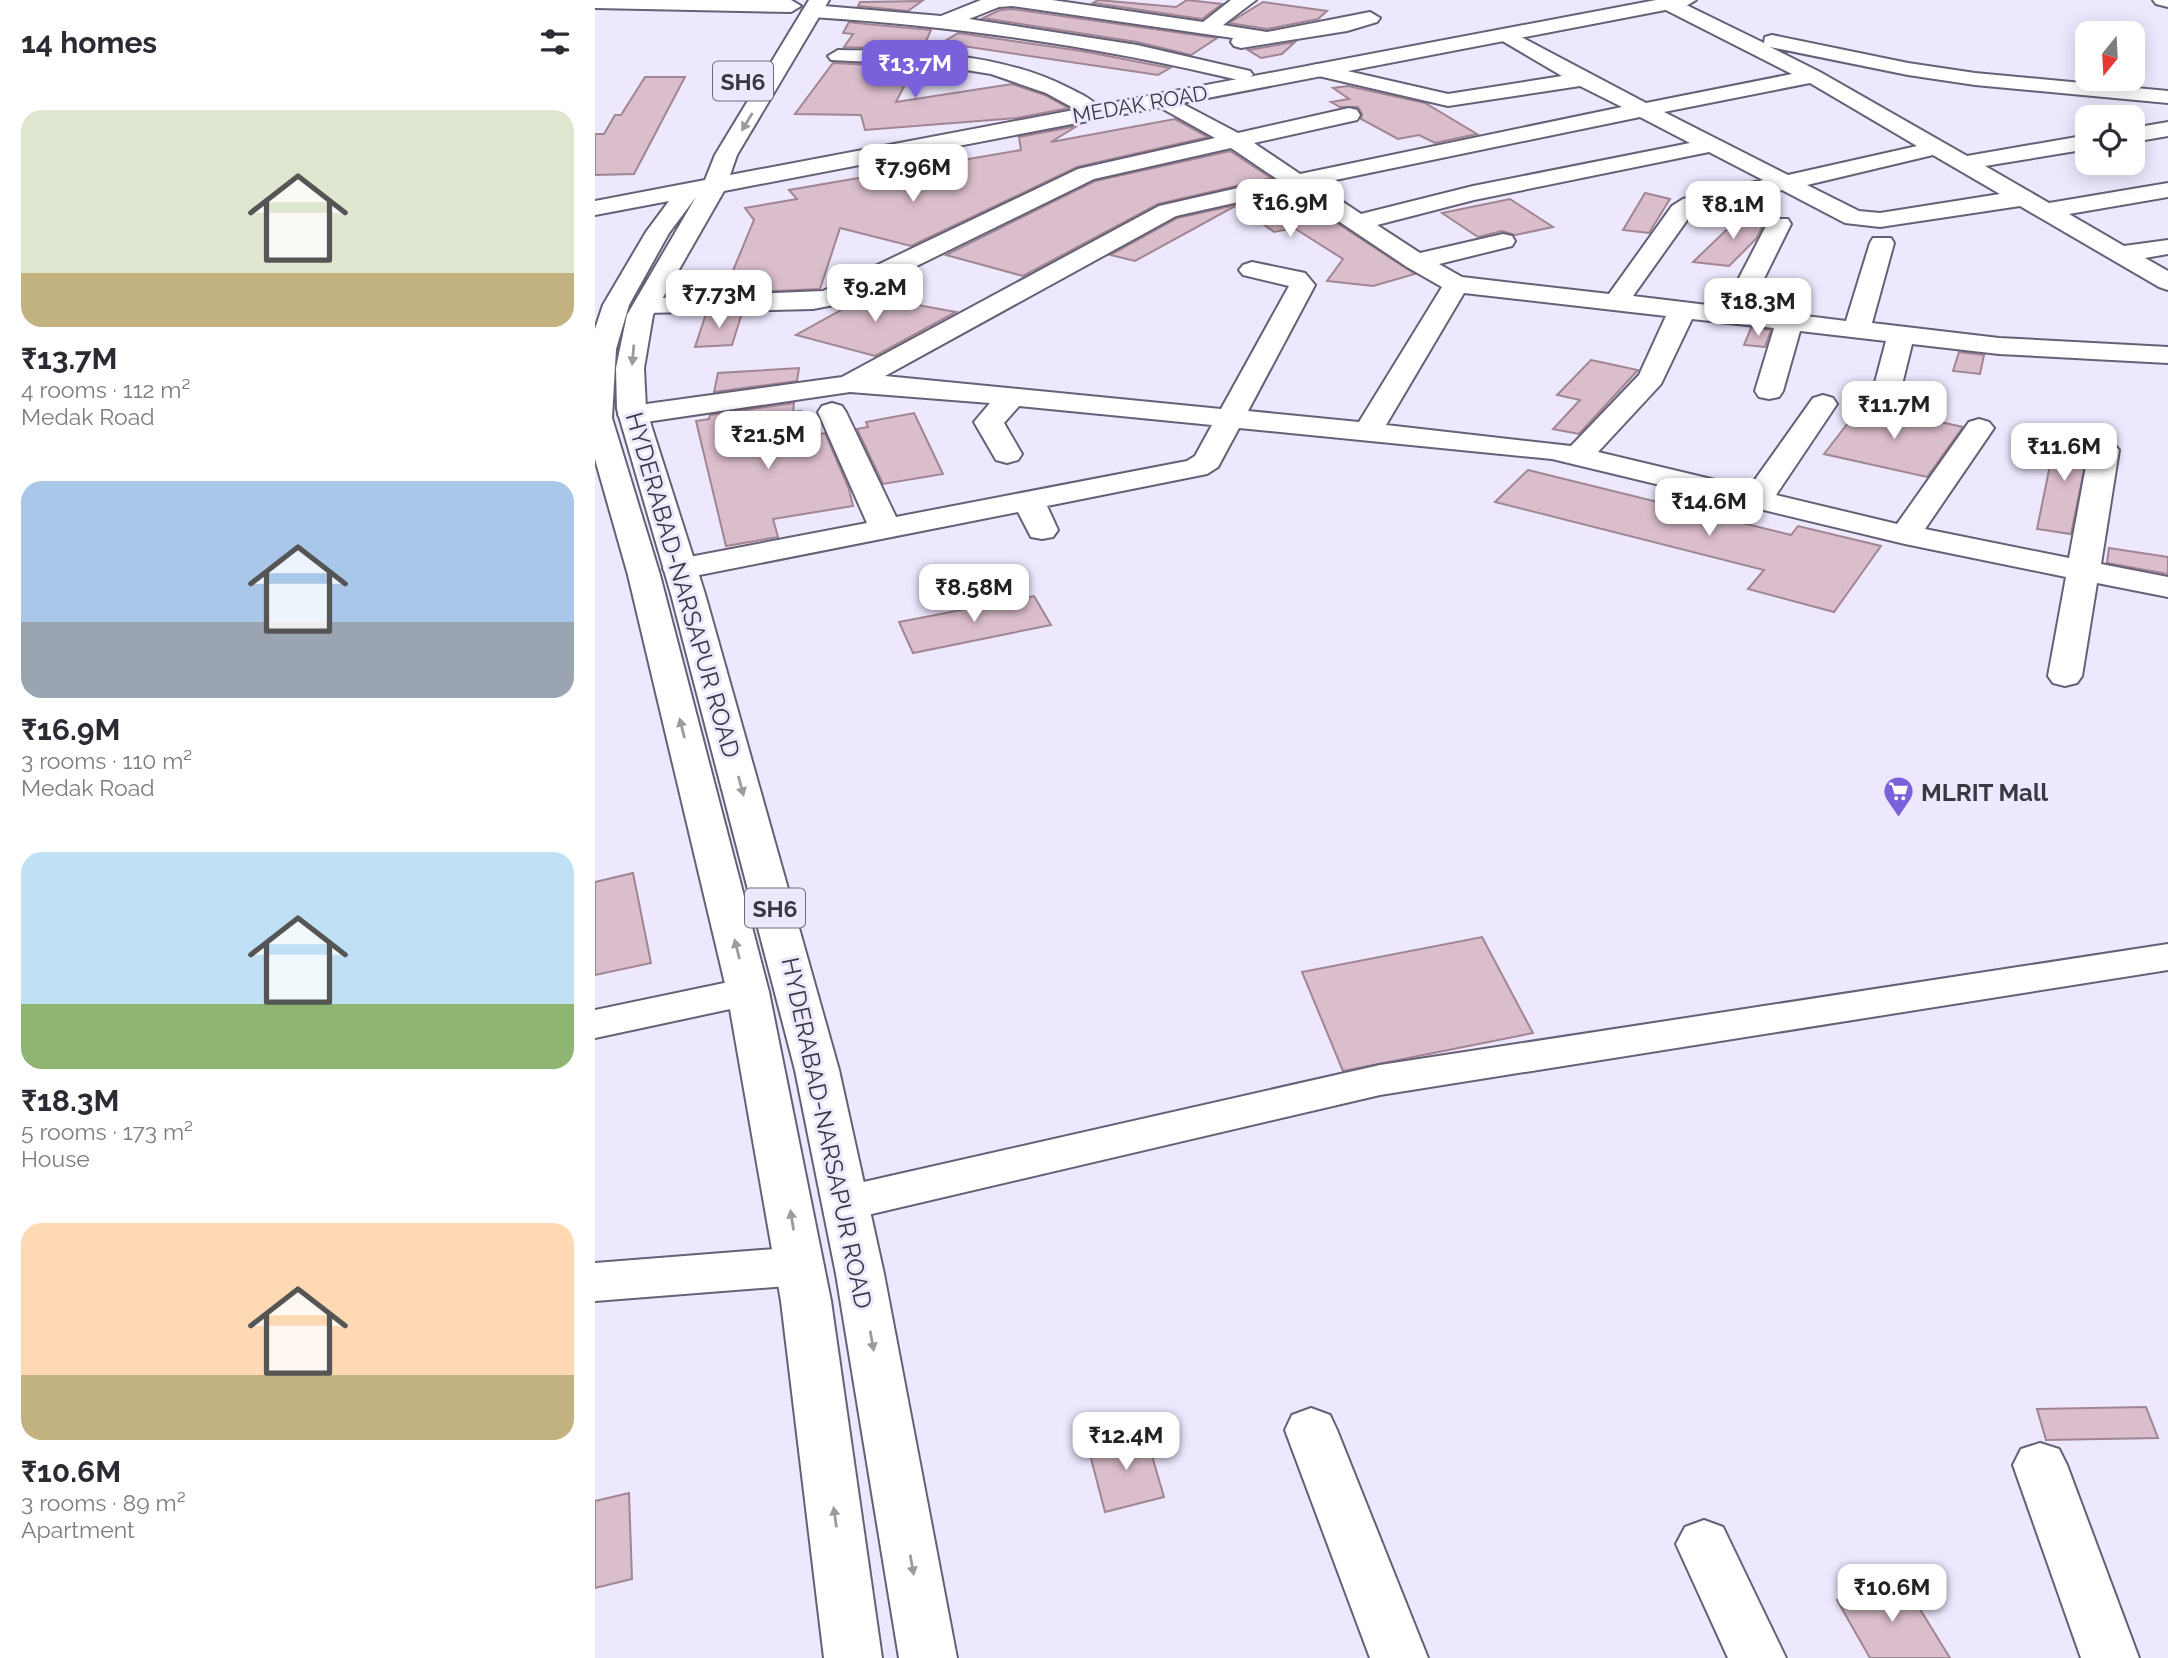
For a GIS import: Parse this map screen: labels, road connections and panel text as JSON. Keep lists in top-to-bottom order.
{
  "streets": {
    "street": ["SH6", "MEDAK ROAD", "HYDERABAD-NARSAPUR ROAD"]
  },
  "crossings": [
    ["SH6", "MEDAK ROAD"],
    ["SH6", "HYDERABAD-NARSAPUR ROAD"],
    ["MEDAK ROAD", "HYDERABAD-NARSAPUR ROAD"]
  ],
  "places": {
    "supermarket": ["MLRIT Mall"]
  },
  "north": "bottom",
  "page": {
    "heading": "14 homes",
    "price": [
      "₹13.7M",
      "₹7.96M",
      "₹16.9M",
      "₹8.1M",
      "₹9.2M",
      "₹7.73M",
      "₹18.3M",
      "₹11.7M",
      "₹21.5M",
      "₹11.6M",
      "₹14.6M",
      "₹8.58M",
      "₹12.4M",
      "₹10.6M"
    ],
    "list": [
      {
        "name": "₹13.7M",
        "note": "4 rooms · 112 m² · Medak Road"
      },
      {
        "name": "₹16.9M",
        "note": "3 rooms · 110 m² · Medak Road"
      },
      {
        "name": "₹18.3M",
        "note": "5 rooms · 173 m² · House"
      },
      {
        "name": "₹10.6M",
        "note": "3 rooms · 89 m² · Apartment"
      }
    ]
  }
}
